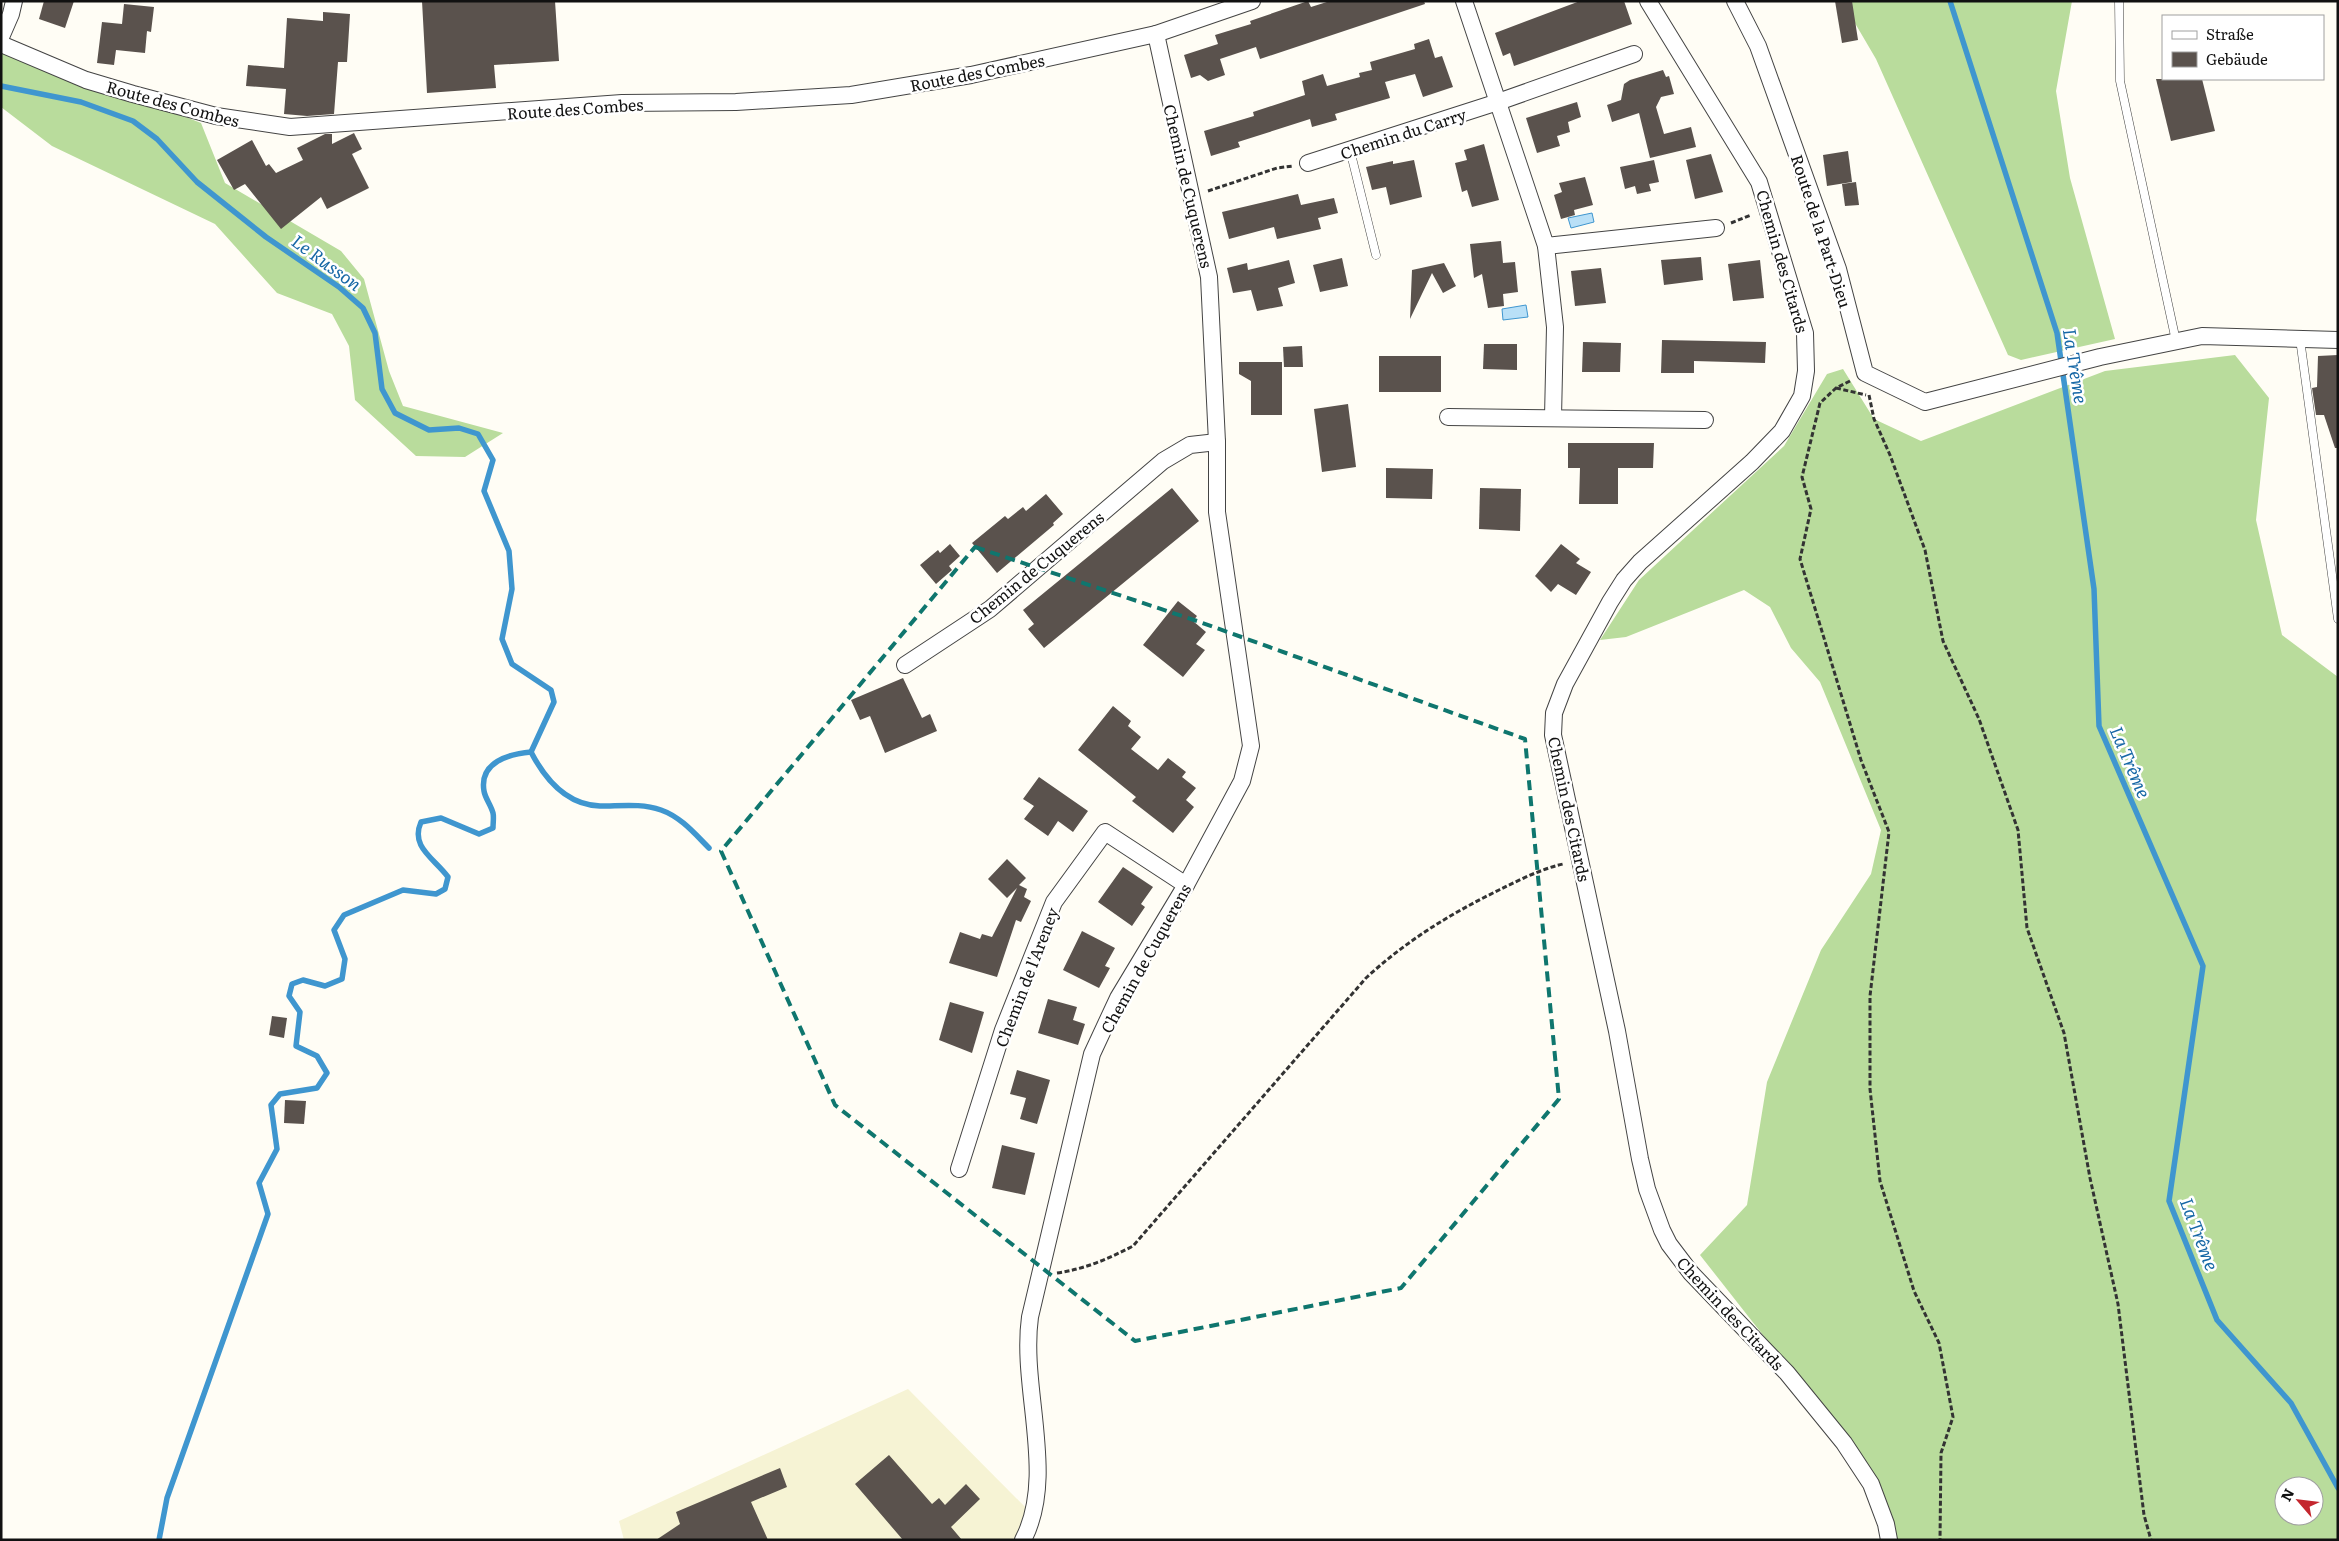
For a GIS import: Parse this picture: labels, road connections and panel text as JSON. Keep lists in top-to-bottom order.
{
  "streets": {
    "street": [
      "Route des Combes",
      "Chemin du Carry",
      "Chemin de Cuquerens",
      "Route de la Part-Dieu",
      "Chemin des Citards",
      "Chemin de l'Areney"
    ]
  },
  "crossings": [
    ["Route des Combes", "Chemin de Cuquerens"],
    ["Chemin de Cuquerens", "Chemin de l'Areney"]
  ],
  "water": ["Le Russon", "La Trême"],
  "legend": ["Straße", "Gebäude"],
  "north": "top left"
}
